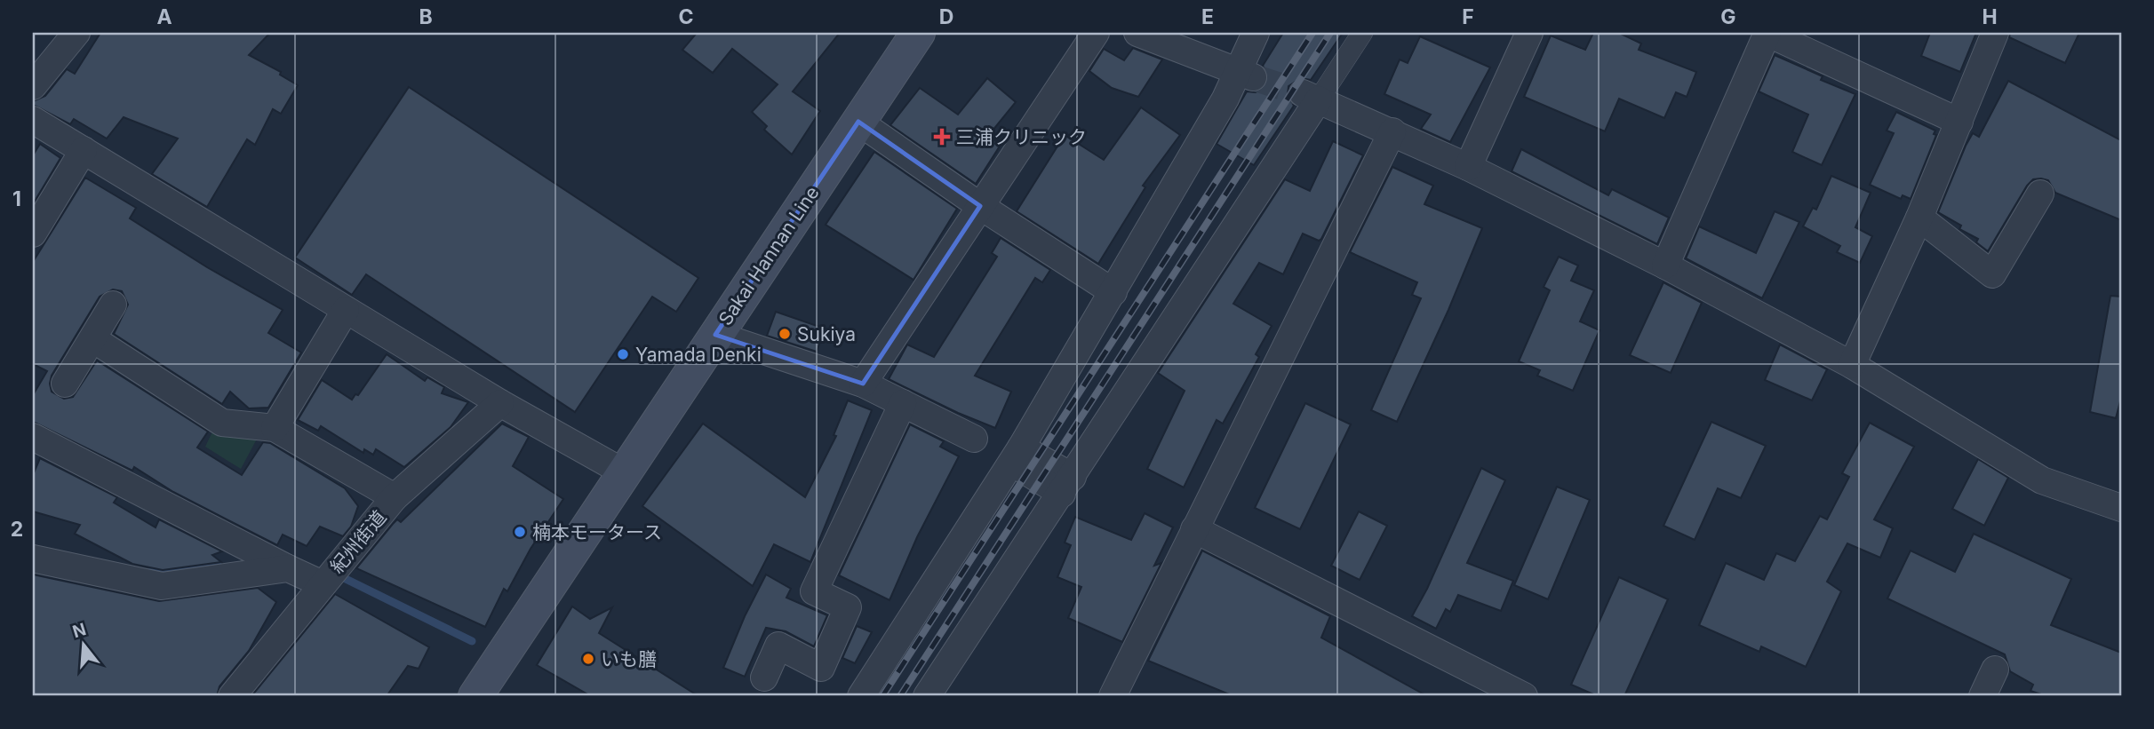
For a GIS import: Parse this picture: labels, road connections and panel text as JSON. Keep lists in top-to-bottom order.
{
  "streets": {
    "main road": ["Sakai Hannan Line"],
    "street": ["紀州街道"]
  },
  "places": {
    "health": ["三浦クリニック"],
    "other": [
      "Sukiya",
      "Yamada Denki",
      "楠本モータース",
      "いも膳"
    ]
  },
  "north": "top",
  "grid": {
    "columns": [
      "A",
      "B",
      "C",
      "D",
      "E",
      "F",
      "G",
      "H"
    ],
    "rows": ["1", "2"]
  }
}
